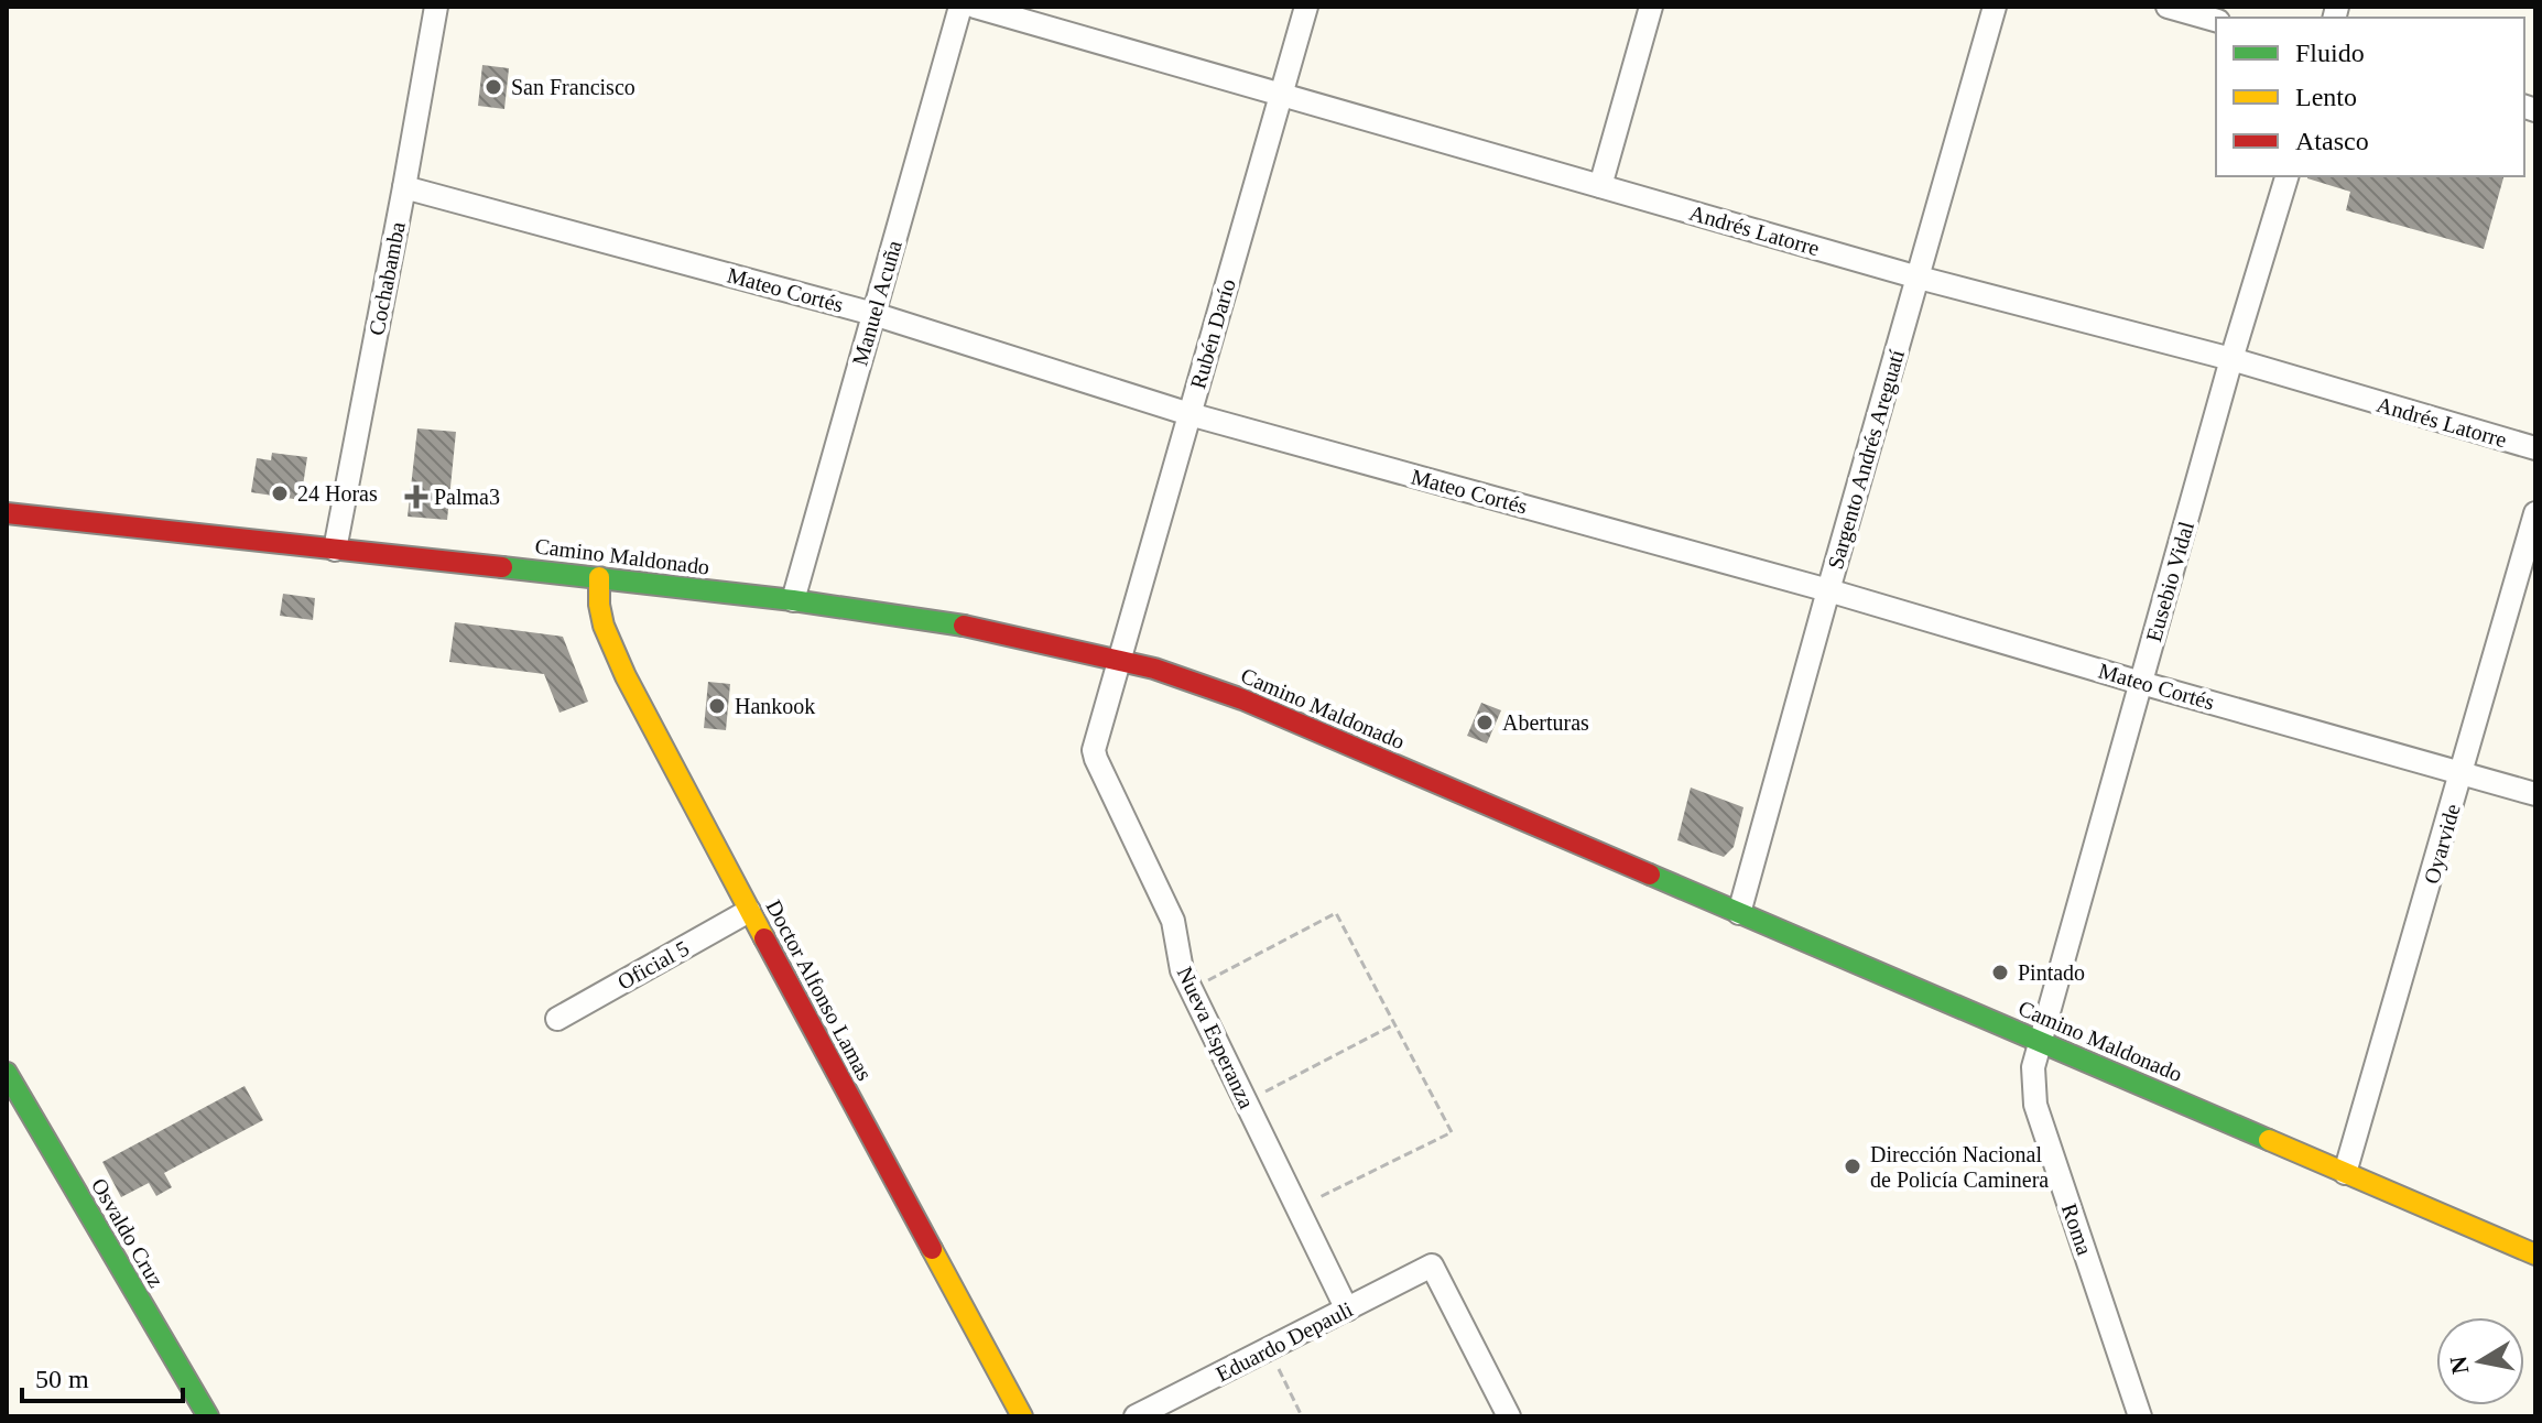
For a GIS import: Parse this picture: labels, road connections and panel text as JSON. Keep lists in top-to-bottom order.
{
  "streets": {
    "main road": ["Camino Maldonado", "Doctor Alfonso Lamas", "Osvaldo Cruz"],
    "street": [
      "Andrés Latorre",
      "Cochabamba",
      "Mateo Cortés",
      "Manuel Acuña",
      "Rubén Darío",
      "Sargento Andrés Areguatí",
      "Eusebio Vidal",
      "Oyarvide",
      "Oficial 5",
      "Nueva Esperanza",
      "Roma",
      "Eduardo Depauli"
    ]
  },
  "crossings": [
    ["Andrés Latorre", "Rubén Darío"],
    ["Andrés Latorre", "Sargento Andrés Areguatí"],
    ["Andrés Latorre", "Eusebio Vidal"],
    ["Cochabamba", "Mateo Cortés"],
    ["Cochabamba", "Camino Maldonado"],
    ["Mateo Cortés", "Manuel Acuña"],
    ["Mateo Cortés", "Rubén Darío"],
    ["Mateo Cortés", "Sargento Andrés Areguatí"],
    ["Mateo Cortés", "Eusebio Vidal"],
    ["Mateo Cortés", "Oyarvide"],
    ["Manuel Acuña", "Camino Maldonado"],
    ["Rubén Darío", "Camino Maldonado"],
    ["Rubén Darío", "Nueva Esperanza"],
    ["Sargento Andrés Areguatí", "Camino Maldonado"],
    ["Camino Maldonado", "Eusebio Vidal"],
    ["Camino Maldonado", "Oyarvide"],
    ["Camino Maldonado", "Doctor Alfonso Lamas"],
    ["Camino Maldonado", "Nueva Esperanza"],
    ["Camino Maldonado", "Roma"],
    ["Eusebio Vidal", "Roma"],
    ["Oficial 5", "Doctor Alfonso Lamas"],
    ["Nueva Esperanza", "Eduardo Depauli"]
  ],
  "places": {
    "other": [
      "San Francisco",
      "24 Horas",
      "Hankook",
      "Aberturas",
      "Pintado",
      "Dirección Nacional de Policía Caminera"
    ],
    "health": ["Palma3"]
  },
  "legend": ["Fluido", "Lento", "Atasco"],
  "scale_bar": "50 m",
  "north": "left"
}
